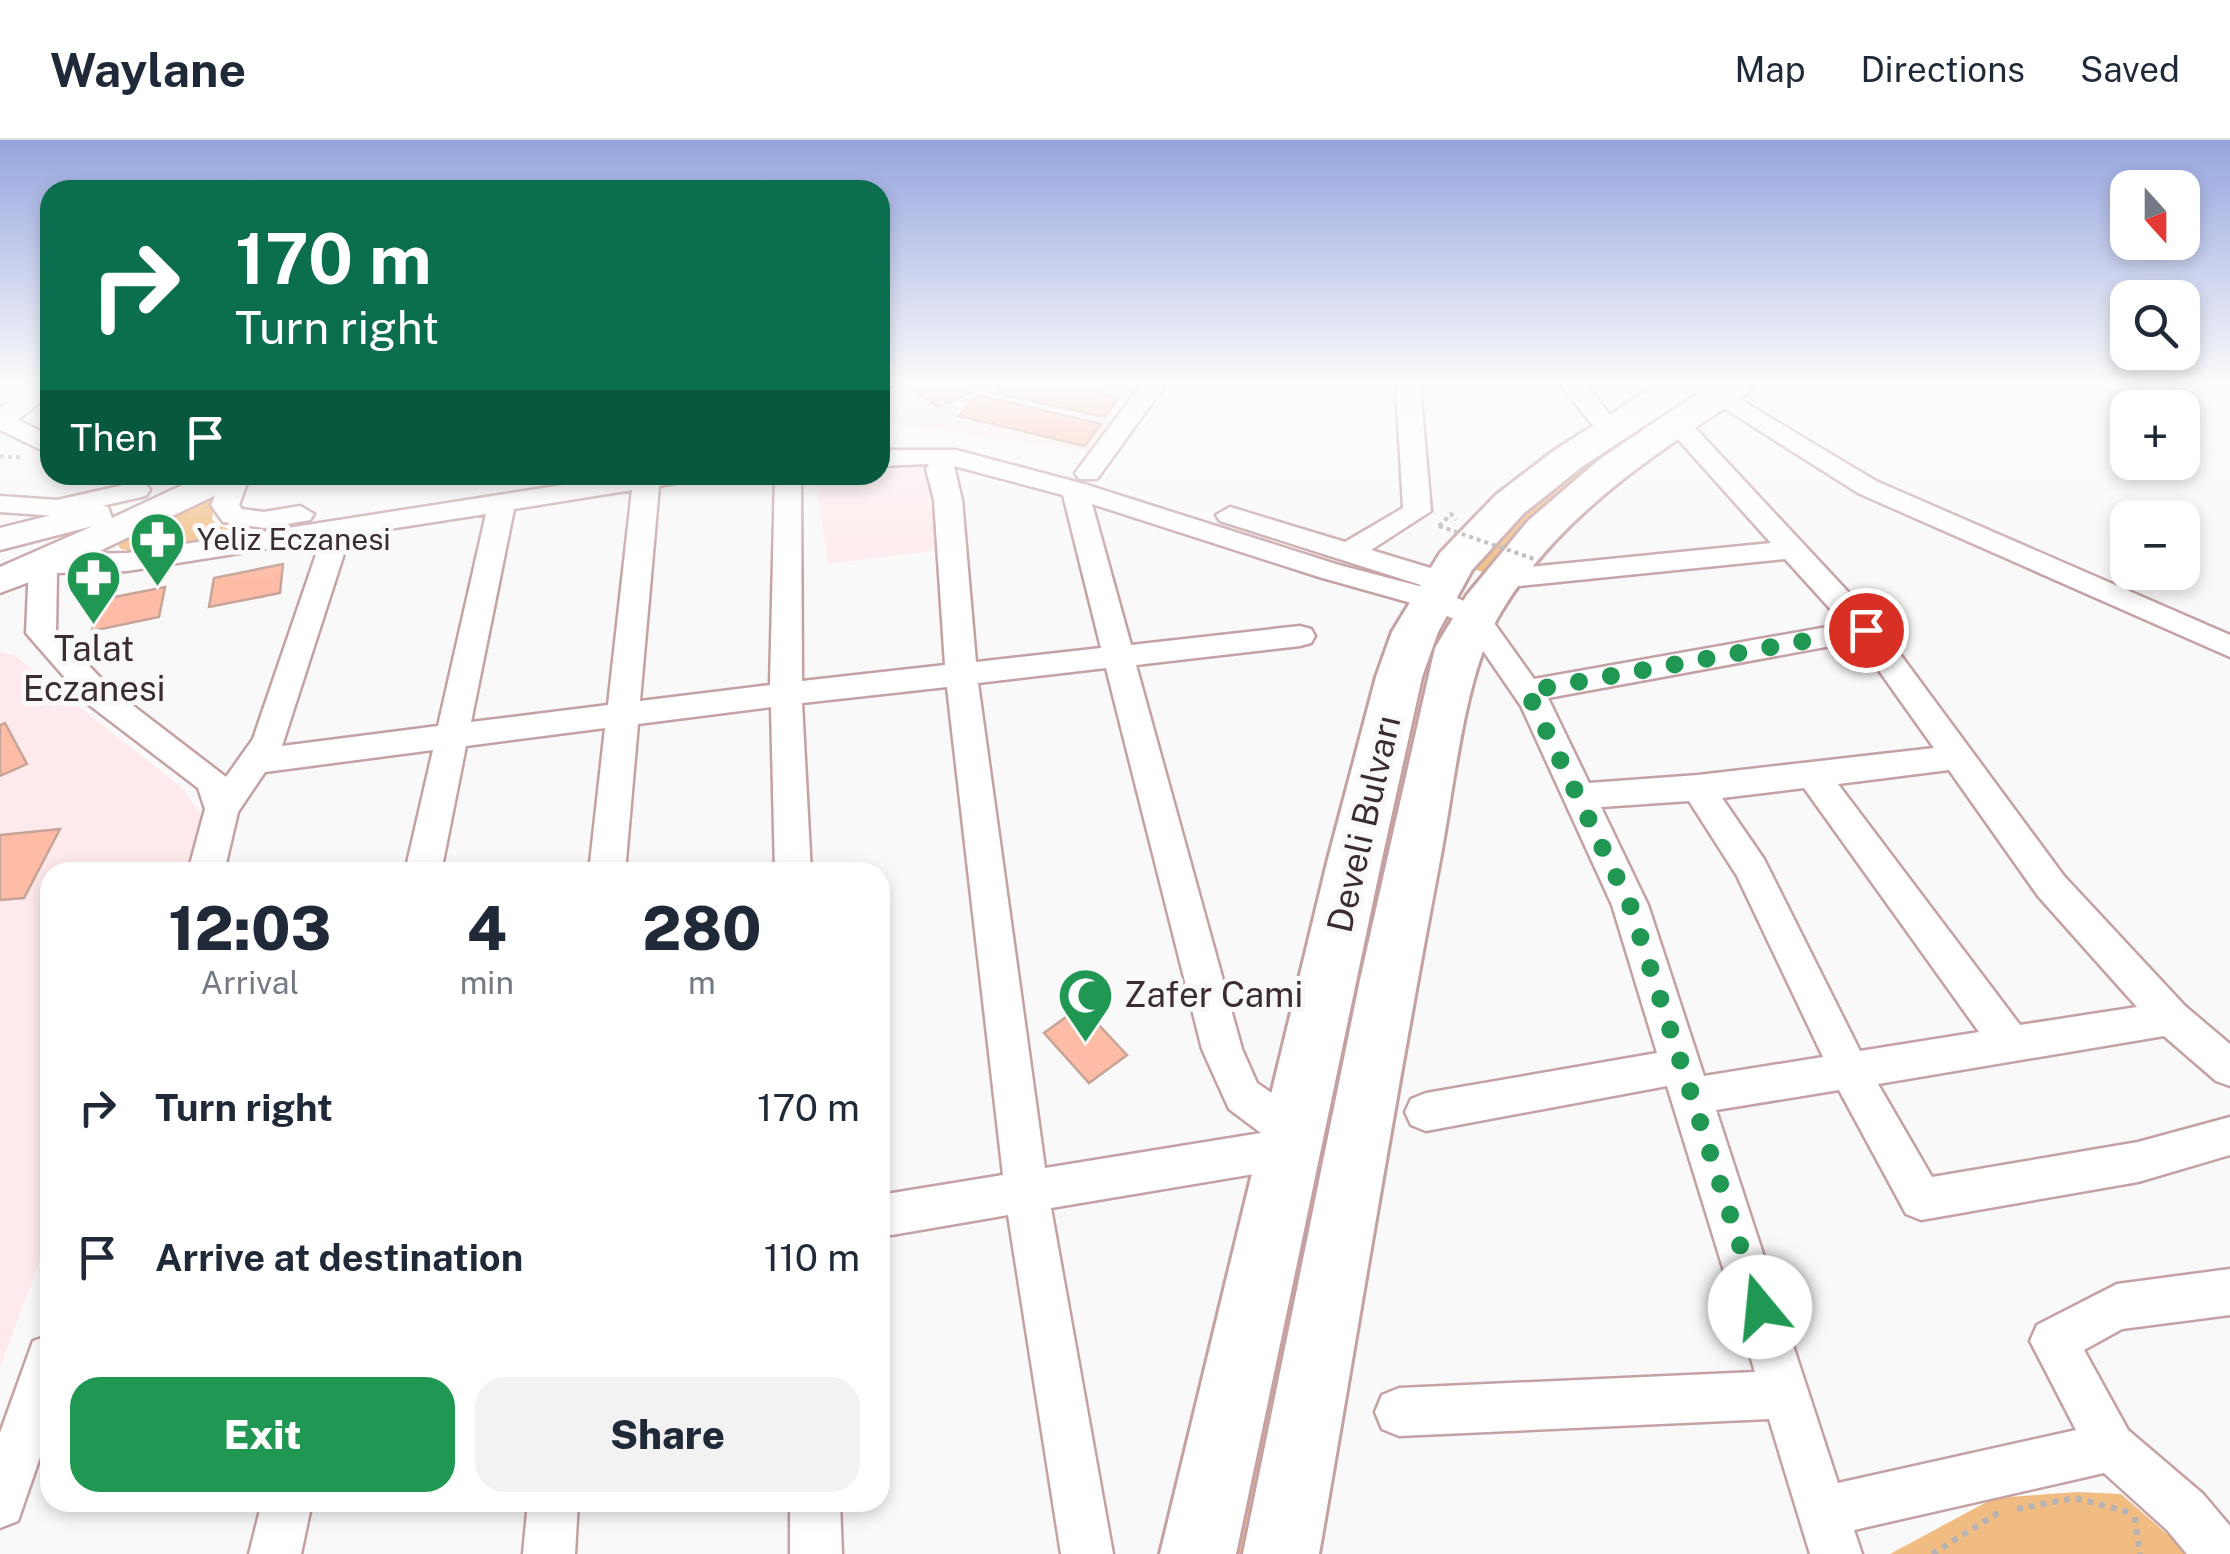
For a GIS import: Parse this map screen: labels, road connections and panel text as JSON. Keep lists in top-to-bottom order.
{
  "streets": {
    "highway": ["Develi Bulvarı"]
  },
  "places": {
    "pharmacy": ["Yeliz Eczanesi", "Talat Eczanesi"],
    "mosque": ["Zafer Cami"]
  },
  "north": "bottom",
  "page": {
    "header": "Waylane",
    "nav": ["Map", "Directions", "Saved"],
    "map_buttons": ["+", "−"],
    "turn": ["170 m", "Turn right"],
    "then": "Then",
    "eta": [
      "12:03",
      "Arrival",
      "4",
      "min",
      "280",
      "m"
    ],
    "list": [
      {
        "name": "Turn right",
        "value": "170 m"
      },
      {
        "name": "Arrive at destination",
        "value": "110 m"
      }
    ],
    "buttons": ["Exit", "Share"]
  }
}
